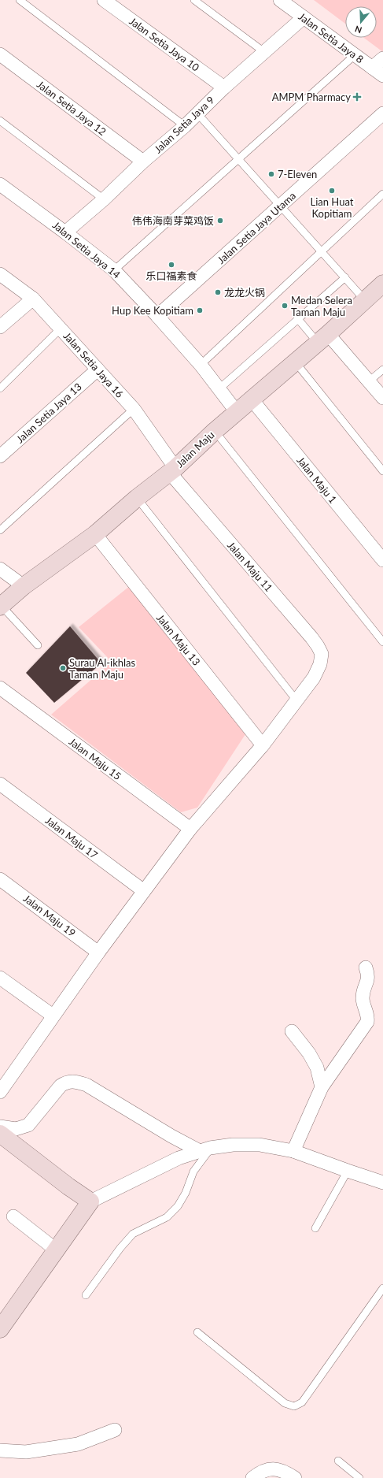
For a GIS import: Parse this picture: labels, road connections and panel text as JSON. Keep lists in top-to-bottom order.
{
  "streets": {
    "street": [
      "Jalan Setia Jaya 8",
      "Jalan Setia Jaya 10",
      "Jalan Setia Jaya 12",
      "Jalan Setia Jaya 9",
      "Jalan Setia Jaya Utama",
      "Jalan Setia Jaya 14",
      "Jalan Setia Jaya 16",
      "Jalan Setia Jaya 13",
      "Jalan Maju",
      "Jalan Maju 1",
      "Jalan Maju 11",
      "Jalan Maju 13",
      "Jalan Maju 15",
      "Jalan Maju 17",
      "Jalan Maju 19"
    ]
  },
  "crossings": [
    ["Jalan Setia Jaya 8", "Jalan Setia Jaya 9"],
    ["Jalan Setia Jaya 10", "Jalan Setia Jaya 9"],
    ["Jalan Setia Jaya 12", "Jalan Setia Jaya 9"],
    ["Jalan Setia Jaya 9", "Jalan Setia Jaya 14"],
    ["Jalan Setia Jaya Utama", "Jalan Setia Jaya 14"],
    ["Jalan Setia Jaya 14", "Jalan Maju"],
    ["Jalan Setia Jaya 16", "Jalan Setia Jaya 13"],
    ["Jalan Setia Jaya 16", "Jalan Maju"],
    ["Jalan Setia Jaya 16", "Jalan Maju 11"],
    ["Jalan Maju", "Jalan Maju 1"],
    ["Jalan Maju", "Jalan Maju 11"],
    ["Jalan Maju", "Jalan Maju 13"]
  ],
  "places": {
    "health": ["AMPM Pharmacy"],
    "other": [
      "7-Eleven",
      "Lian Huat Kopitiam",
      "伟伟海南芽菜鸡饭",
      "乐口福素食",
      "龙龙火锅",
      "Medan Selera Taman Maju",
      "Hup Kee Kopitiam",
      "Surau Al-ikhlas Taman Maju"
    ]
  },
  "north": "bottom"
}
